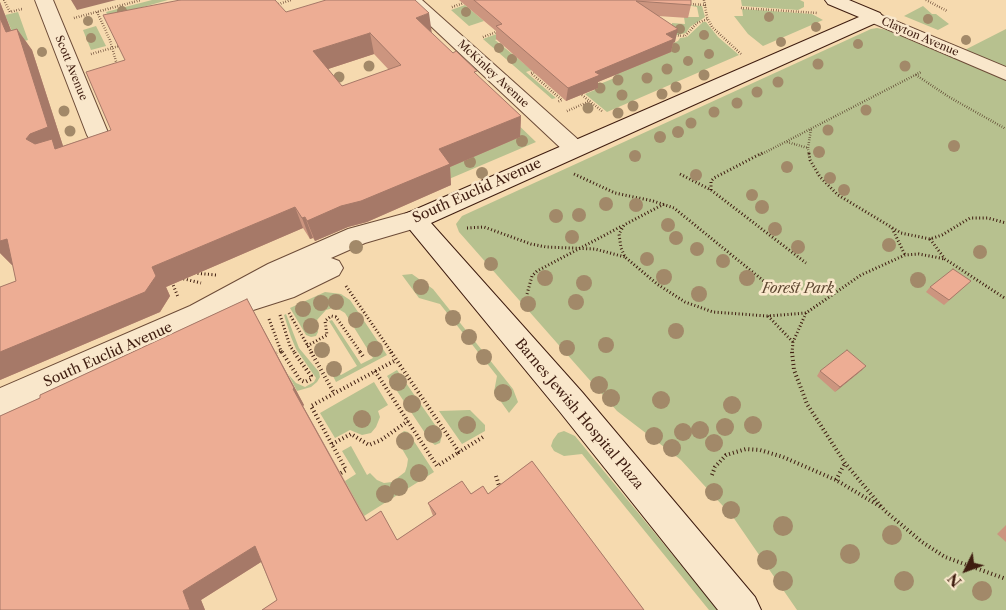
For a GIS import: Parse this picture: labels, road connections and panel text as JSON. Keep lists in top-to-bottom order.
{
  "streets": {
    "street": [
      "Clayton Avenue",
      "Scott Avenue",
      "McKinley Avenue",
      "South Euclid Avenue",
      "Barnes Jewish Hospital Plaza"
    ]
  },
  "crossings": [
    ["Clayton Avenue", "South Euclid Avenue"],
    ["McKinley Avenue", "South Euclid Avenue"],
    ["South Euclid Avenue", "Barnes Jewish Hospital Plaza"]
  ],
  "parks": ["Forest Park"],
  "north": "bottom left"
}
